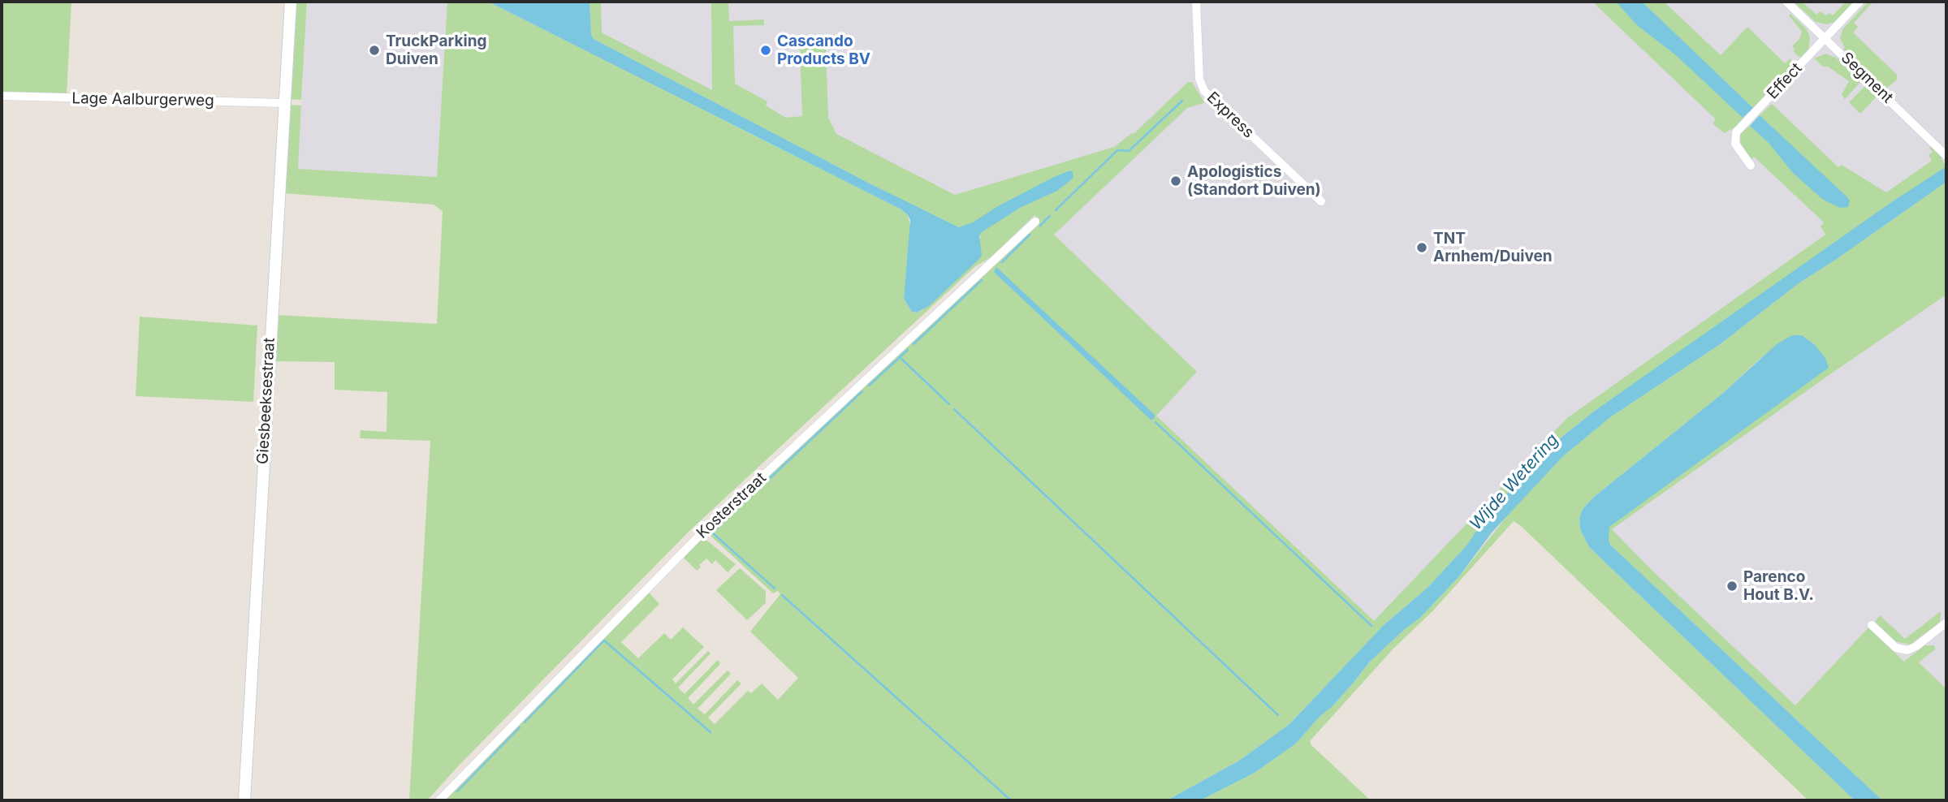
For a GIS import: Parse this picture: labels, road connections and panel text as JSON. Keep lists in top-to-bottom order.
{
  "streets": {
    "street": [
      "Segment",
      "Effect",
      "Lage Aalburgerweg",
      "Express",
      "Giesbeeksestraat",
      "Kosterstraat"
    ]
  },
  "crossings": [
    ["Segment", "Effect"],
    ["Lage Aalburgerweg", "Giesbeeksestraat"]
  ],
  "water": ["Wijde Wetering"],
  "places": [
    "TruckParking Duiven",
    "Cascando Products BV",
    "Apologistics (Standort Duiven)",
    "TNT Arnhem/Duiven",
    "Parenco Hout B.V."
  ]
}
